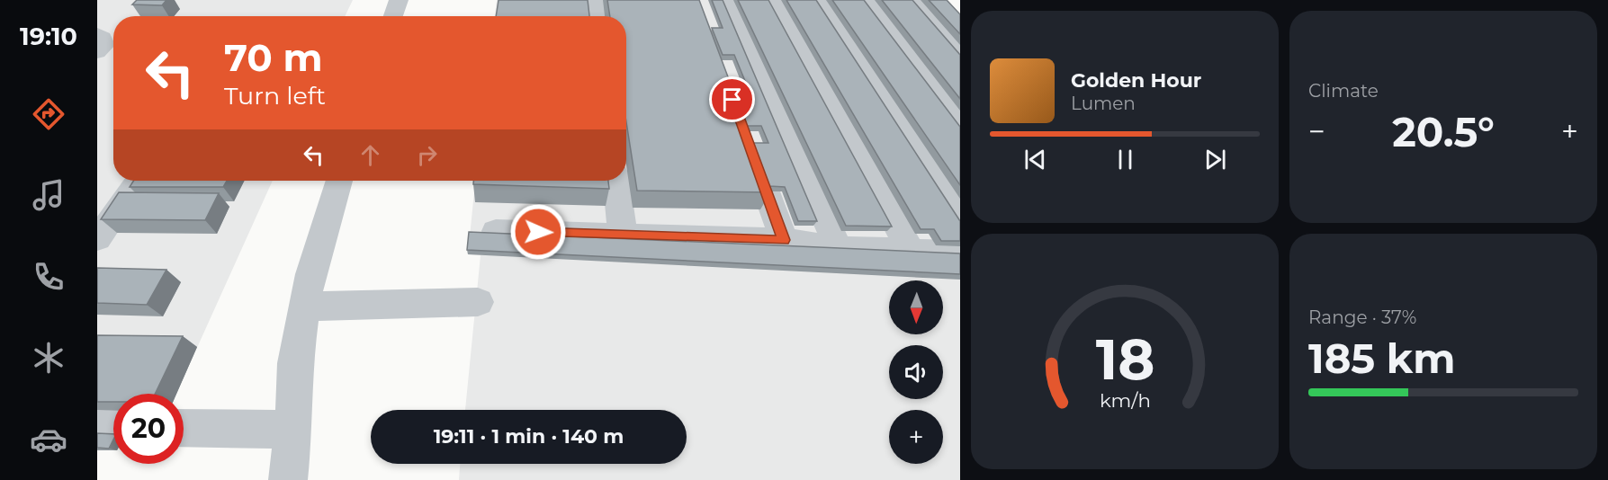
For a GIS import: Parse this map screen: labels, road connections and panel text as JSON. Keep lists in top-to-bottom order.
{
  "north": "bottom",
  "page": {
    "tabs": "19:10",
    "tile": [
      "Climate",
      ["Range · 37%", "185 km"]
    ],
    "turn": ["70 m", "Turn left"],
    "song": ["Golden Hour", "Lumen"],
    "heat": ["−", "20.5°", "+"],
    "map_buttons": "+",
    "limit": "20",
    "trip": "19:11 · 1 min · 140 m",
    "gauge": ["18", "km/h"]
  }
}
